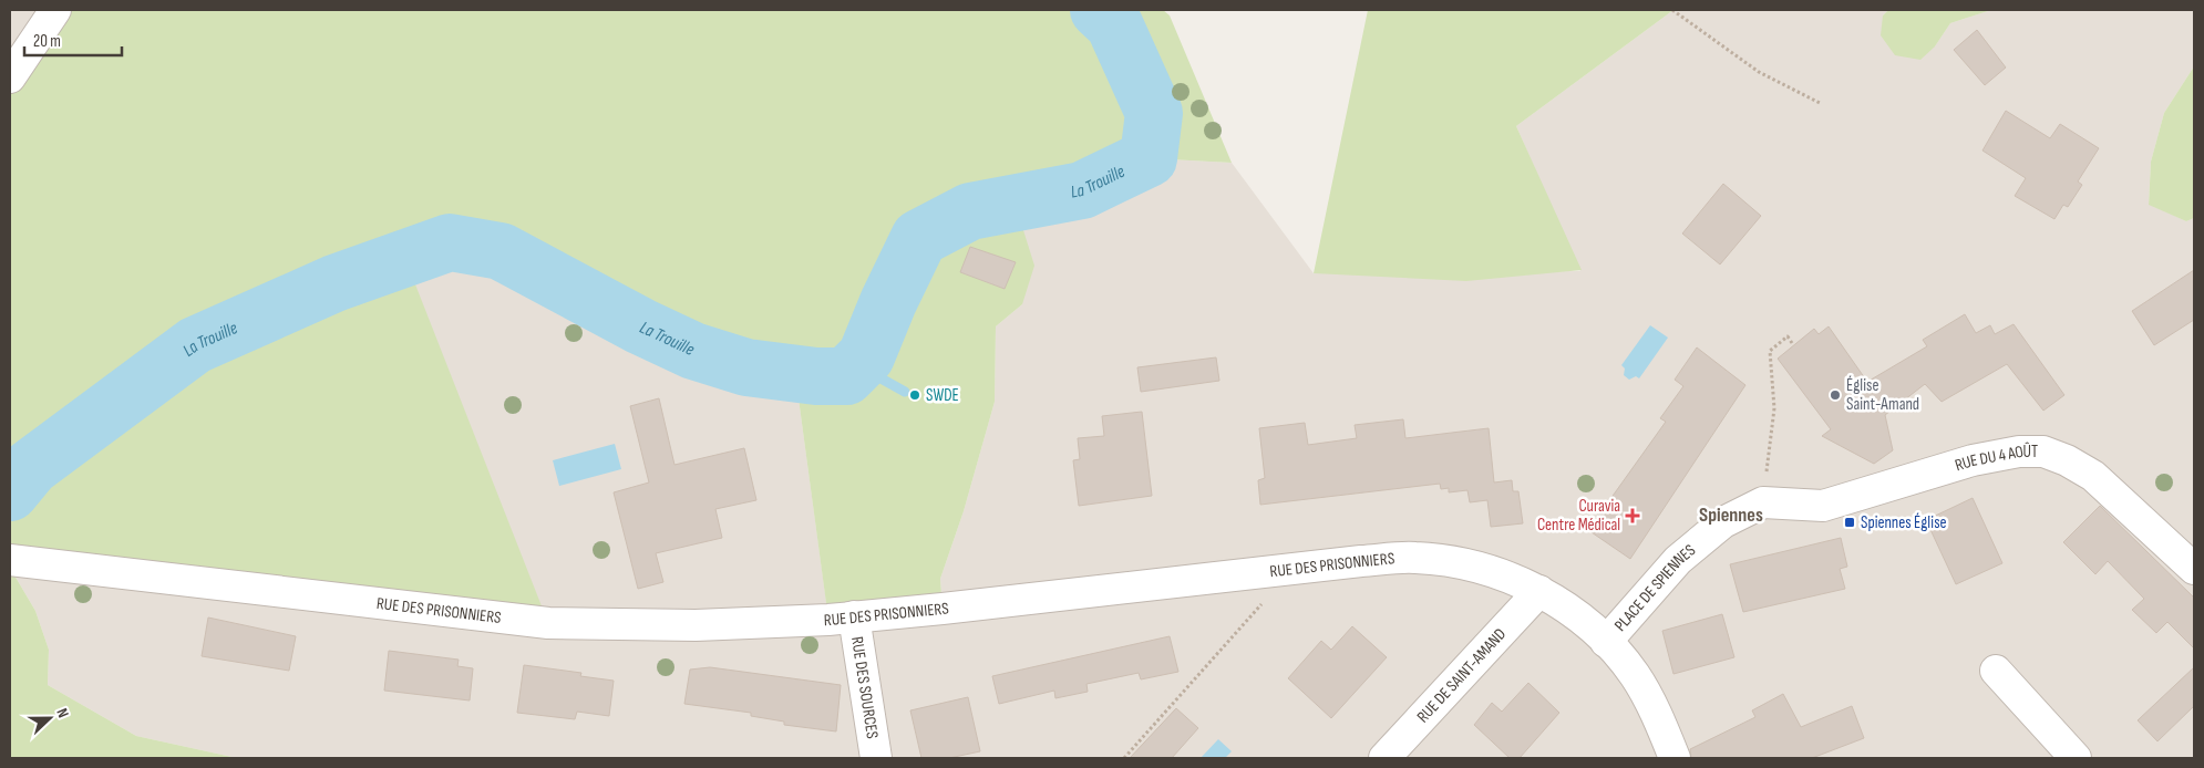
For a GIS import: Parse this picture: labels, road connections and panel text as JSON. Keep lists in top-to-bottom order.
{
  "streets": {
    "street": [
      "RUE DU 4 AOÛT",
      "RUE DES PRISONNIERS",
      "PLACE DE SPIENNES",
      "RUE DE SAINT-AMAND",
      "RUE DES SOURCES"
    ]
  },
  "crossings": [
    ["RUE DU 4 AOÛT", "PLACE DE SPIENNES"],
    ["RUE DES PRISONNIERS", "PLACE DE SPIENNES"],
    ["RUE DES PRISONNIERS", "RUE DE SAINT-AMAND"],
    ["RUE DES PRISONNIERS", "RUE DES SOURCES"]
  ],
  "districts": ["Spiennes"],
  "water": ["La Trouille"],
  "places": {
    "other": ["SWDE", "Église Saint-Amand"],
    "health": ["Curavia Centre Médical"],
    "transit": ["Spiennes Église"]
  },
  "scale_bar": "20 m",
  "north": "right"
}
